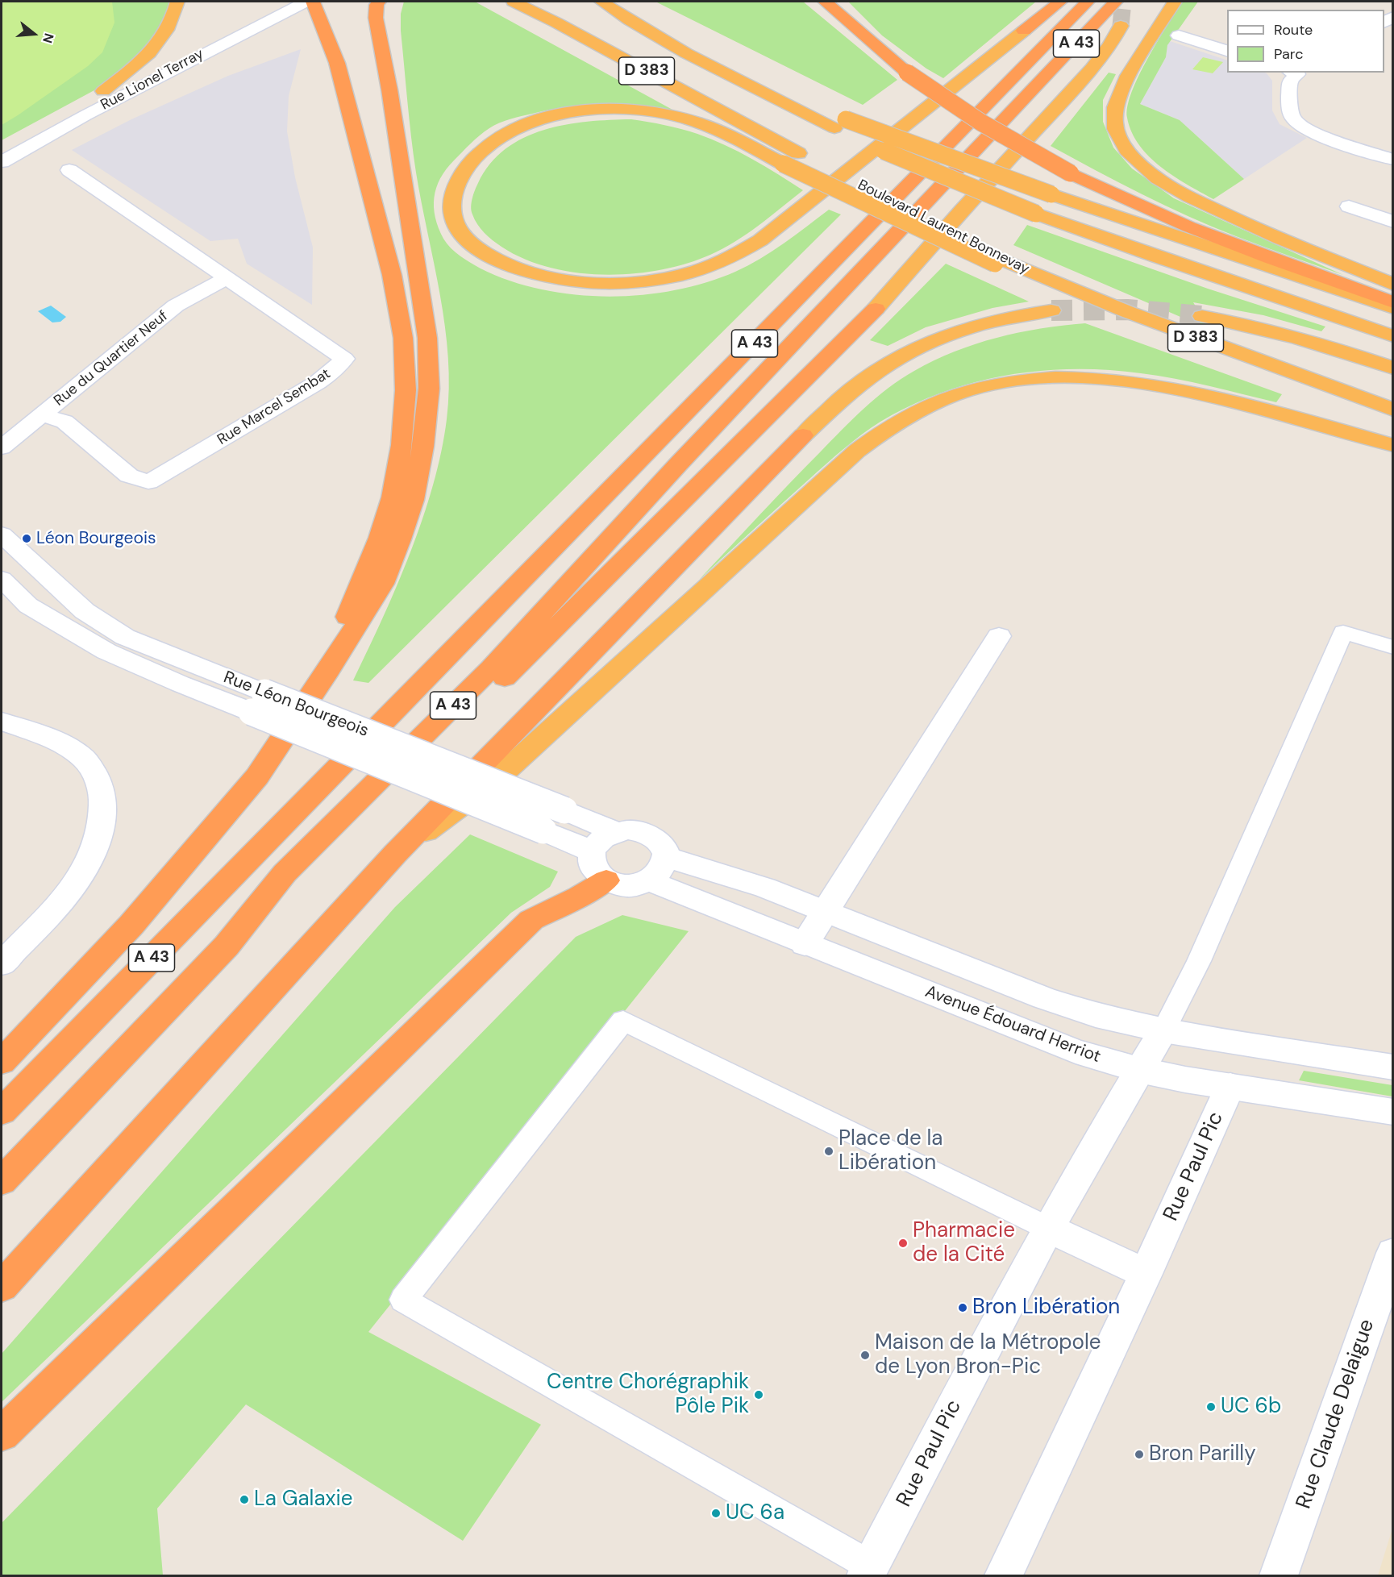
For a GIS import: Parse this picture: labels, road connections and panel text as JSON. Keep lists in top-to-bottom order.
{
  "streets": {
    "highway": ["A 43", "D 383", "Boulevard Laurent Bonnevay"],
    "street": [
      "Rue Lionel Terray",
      "Rue du Quartier Neuf",
      "Rue Marcel Sembat",
      "Rue Léon Bourgeois",
      "Avenue Édouard Herriot",
      "Rue Paul Pic",
      "Rue Claude Delaigue"
    ]
  },
  "crossings": [
    ["Rue du Quartier Neuf", "Rue Marcel Sembat"],
    ["Rue Léon Bourgeois", "Avenue Édouard Herriot"],
    ["Avenue Édouard Herriot", "Rue Paul Pic"]
  ],
  "places": [
    "Léon Bourgeois",
    "Place de la Libération",
    "Pharmacie de la Cité",
    "Bron Libération",
    "Maison de la Métropole de Lyon Bron-Pic",
    "Centre Chorégraphik Pôle Pik",
    "UC 6b",
    "Bron Parilly",
    "La Galaxie",
    "UC 6a"
  ],
  "legend": ["Route", "Parc"],
  "north": "right"
}
